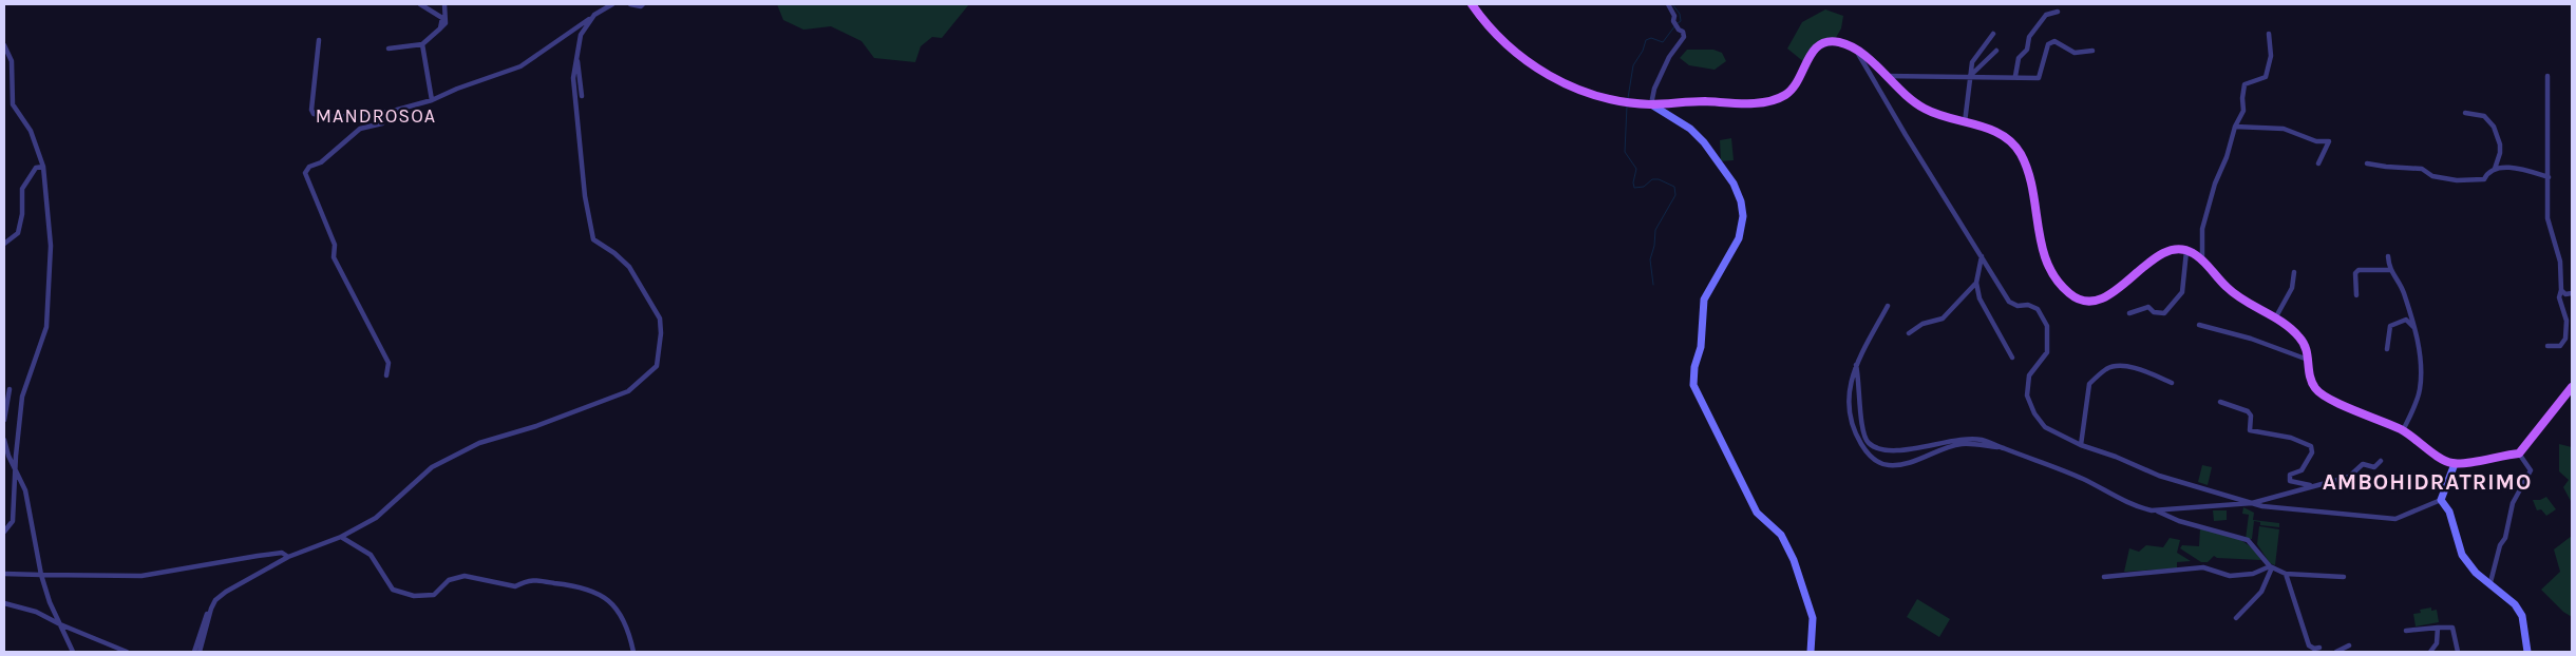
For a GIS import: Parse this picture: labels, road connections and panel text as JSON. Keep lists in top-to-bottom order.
{
  "districts": ["MANDROSOA", "AMBOHIDRATRIMO"]
}
